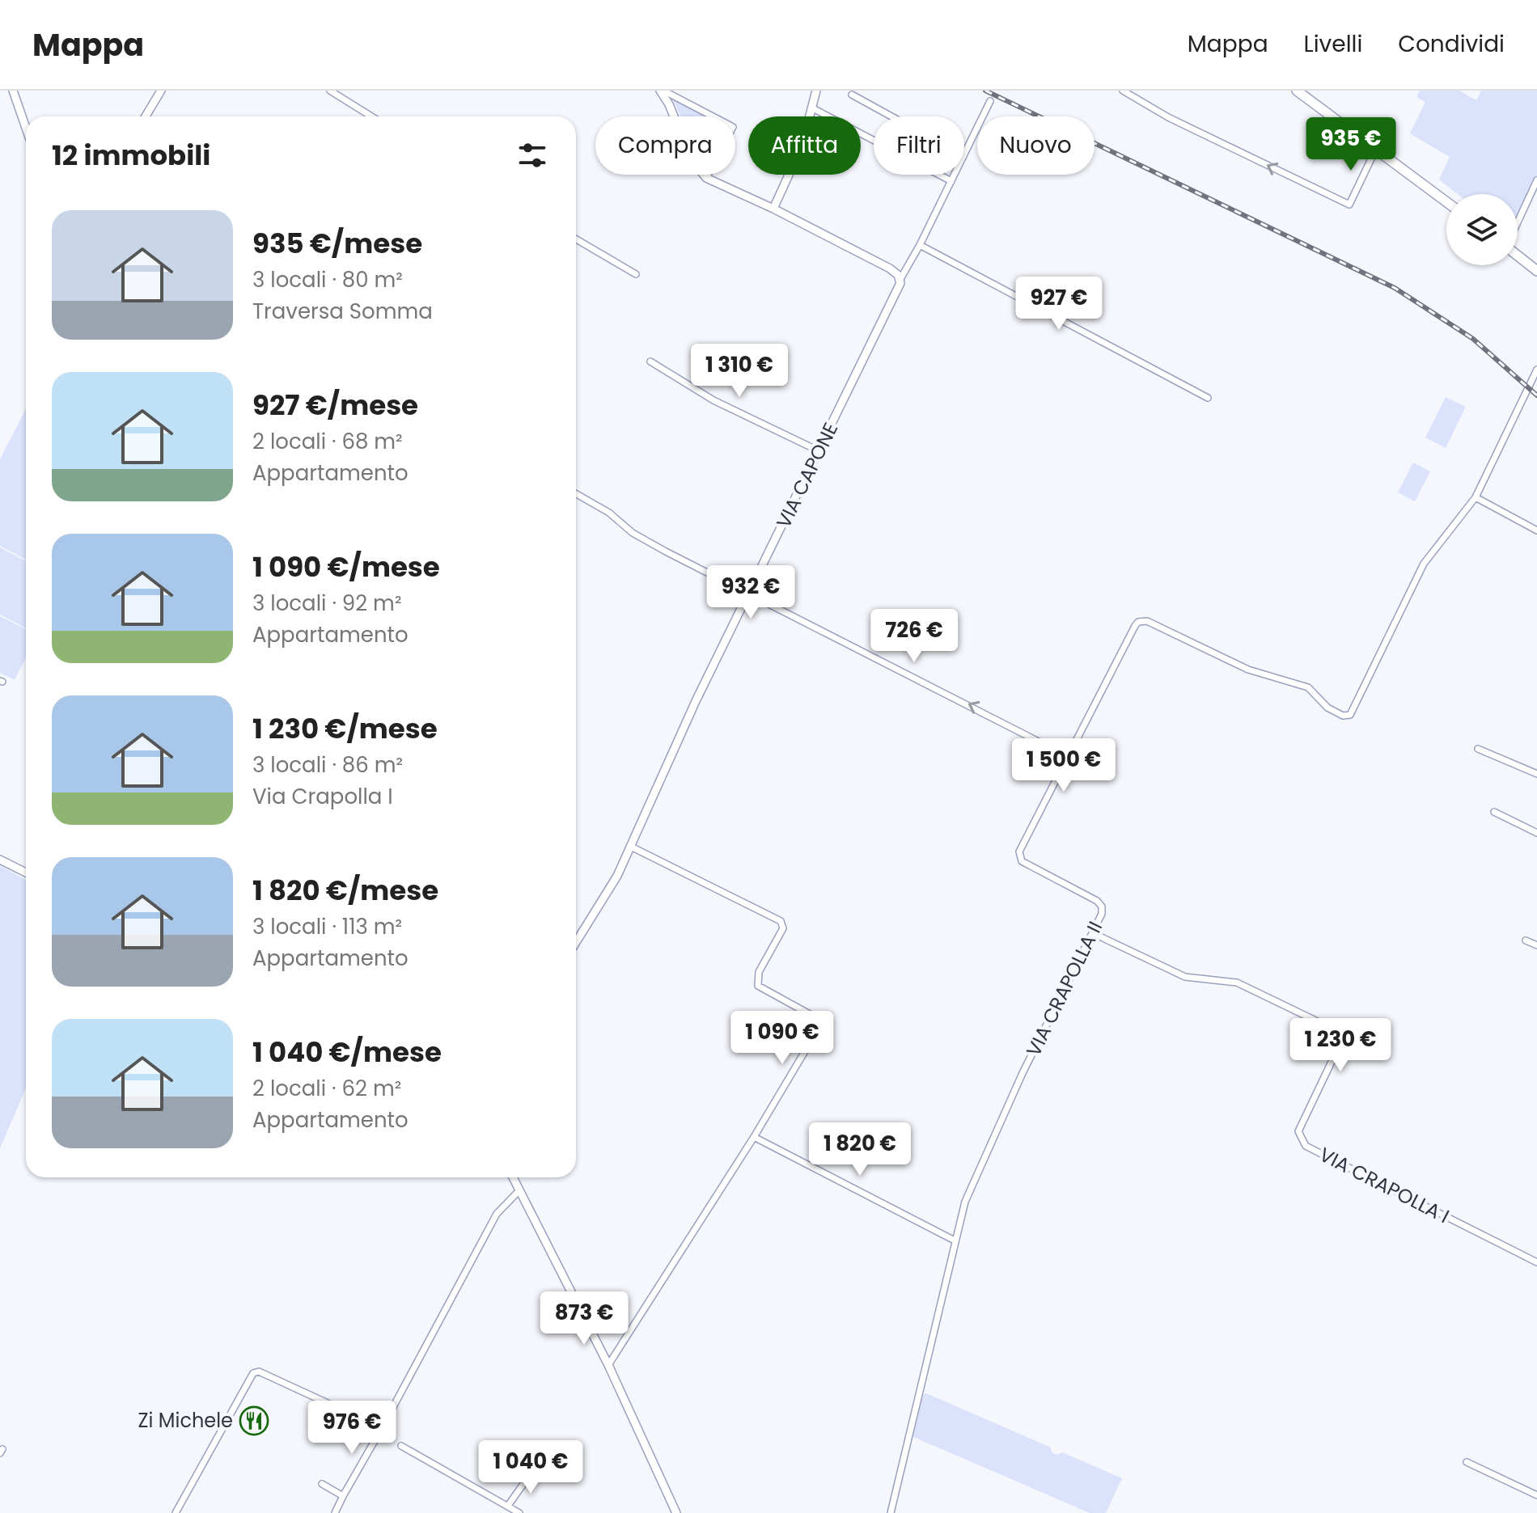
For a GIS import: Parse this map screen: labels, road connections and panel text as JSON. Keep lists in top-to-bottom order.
{
  "streets": {
    "street": ["VIA CAPONE", "VIA CRAPOLLA II", "VIA CRAPOLLA I"]
  },
  "crossings": [
    ["VIA CRAPOLLA II", "VIA CRAPOLLA I"]
  ],
  "places": {
    "restaurant": ["Zi Michele"]
  },
  "page": {
    "header": "Mappa",
    "nav": ["Mappa", "Livelli", "Condividi"],
    "chip": [
      "Compra",
      "Affitta",
      "Filtri",
      "Nuovo"
    ],
    "heading": "12 immobili",
    "price": [
      "935 €",
      "927 €",
      "1 310 €",
      "932 €",
      "726 €",
      "1 500 €",
      "1 090 €",
      "1 230 €",
      "1 820 €",
      "873 €",
      "976 €",
      "1 040 €"
    ],
    "list": [
      {
        "name": "935 €/mese",
        "note": "3 locali · 80 m² · Traversa Somma"
      },
      {
        "name": "927 €/mese",
        "note": "2 locali · 68 m² · Appartamento"
      },
      {
        "name": "1 090 €/mese",
        "note": "3 locali · 92 m² · Appartamento"
      },
      {
        "name": "1 230 €/mese",
        "note": "3 locali · 86 m² · Via Crapolla I"
      },
      {
        "name": "1 820 €/mese",
        "note": "3 locali · 113 m² · Appartamento"
      },
      {
        "name": "1 040 €/mese",
        "note": "2 locali · 62 m² · Appartamento"
      }
    ]
  }
}
